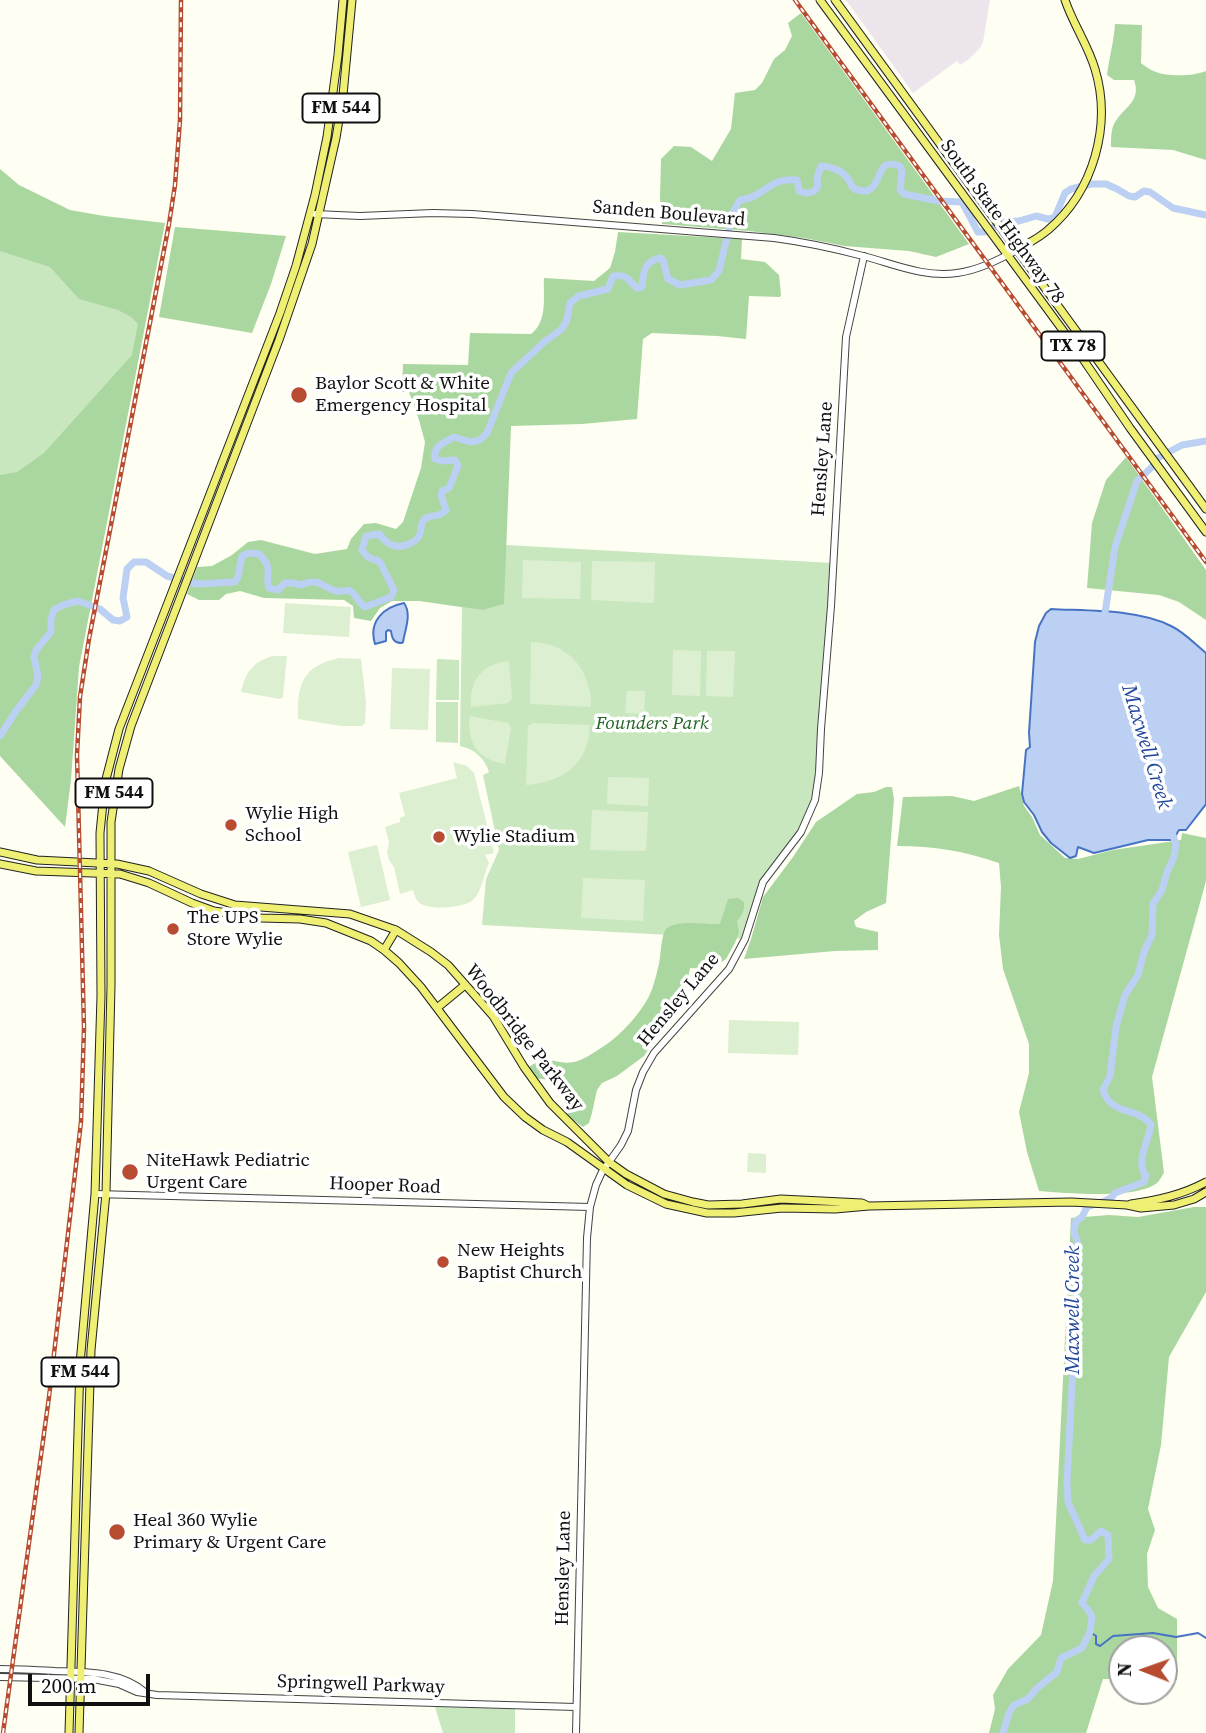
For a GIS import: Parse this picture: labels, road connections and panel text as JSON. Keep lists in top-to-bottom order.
{
  "streets": {
    "main road": [
      "FM 544",
      "South State Highway 78",
      "TX 78",
      "Woodbridge Parkway"
    ],
    "street": [
      "Sanden Boulevard",
      "Hensley Lane",
      "Hooper Road",
      "Springwell Parkway"
    ]
  },
  "crossings": [
    ["FM 544", "Sanden Boulevard"],
    ["FM 544", "Woodbridge Parkway"],
    ["FM 544", "Hooper Road"],
    ["FM 544", "Springwell Parkway"],
    ["Sanden Boulevard", "South State Highway 78"],
    ["Sanden Boulevard", "Hensley Lane"],
    ["Hensley Lane", "Woodbridge Parkway"],
    ["Hensley Lane", "Hooper Road"],
    ["Hensley Lane", "Springwell Parkway"]
  ],
  "water": ["Maxwell Creek"],
  "parks": ["Founders Park"],
  "places": [
    "Baylor Scott & White Emergency Hospital",
    "Wylie High School",
    "Wylie Stadium",
    "The UPS Store Wylie",
    "NiteHawk Pediatric Urgent Care",
    "New Heights Baptist Church",
    "Heal 360 Wylie Primary & Urgent Care"
  ],
  "scale_bar": "200 m",
  "north": "left"
}
